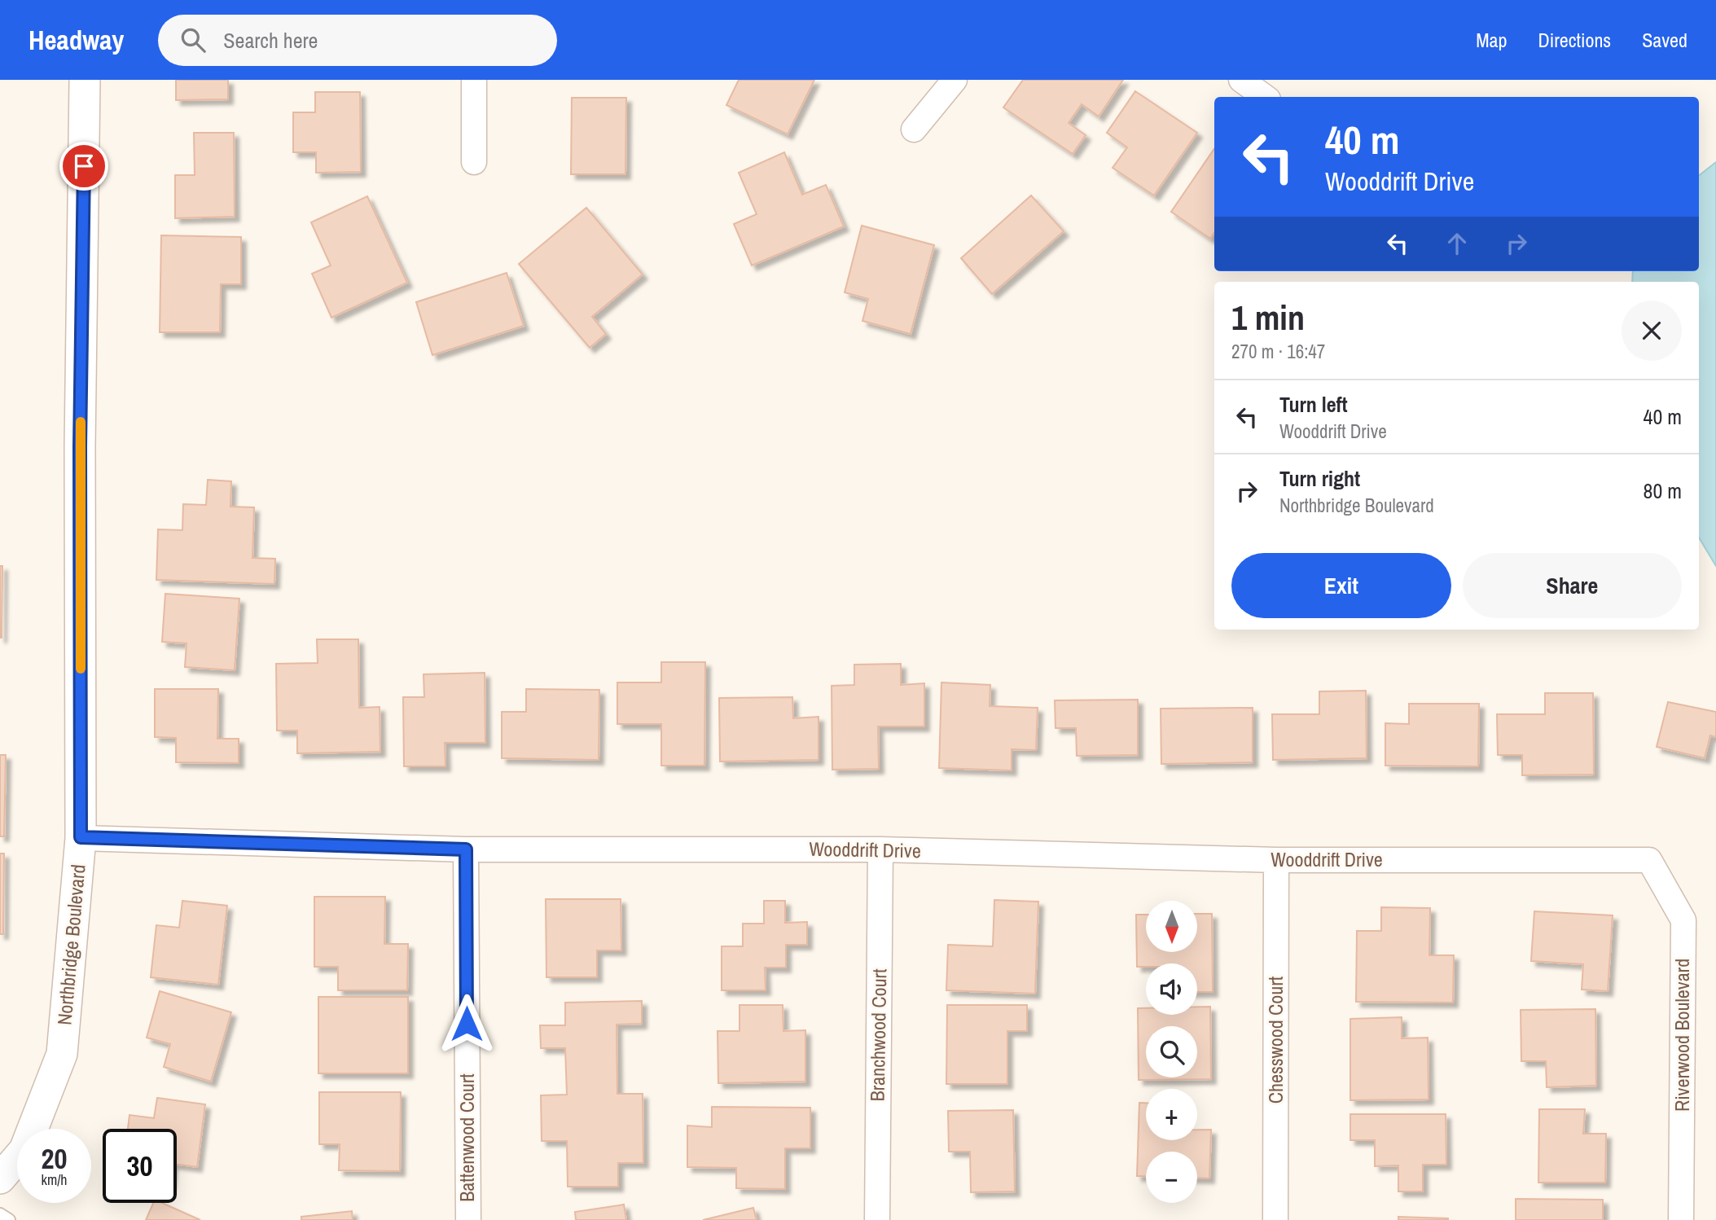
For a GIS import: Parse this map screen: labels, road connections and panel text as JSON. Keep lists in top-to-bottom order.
{
  "streets": {
    "street": [
      "Wooddrift Drive",
      "Northbridge Boulevard",
      "Branchwood Court",
      "Riverwood Boulevard",
      "Chesswood Court",
      "Battenwood Court"
    ]
  },
  "crossings": [
    ["Wooddrift Drive", "Northbridge Boulevard"],
    ["Wooddrift Drive", "Branchwood Court"],
    ["Wooddrift Drive", "Riverwood Boulevard"],
    ["Wooddrift Drive", "Chesswood Court"],
    ["Wooddrift Drive", "Battenwood Court"]
  ],
  "north": "bottom",
  "page": {
    "header": "Headway",
    "search": "Search here",
    "nav": ["Map", "Directions", "Saved"],
    "turn": ["40 m", "Wooddrift Drive"],
    "heading": ["1 min", "270 m · 16:47"],
    "list": [
      {
        "name": "Turn left",
        "note": "Wooddrift Drive",
        "value": "40 m"
      },
      {
        "name": "Turn right",
        "note": "Northbridge Boulevard",
        "value": "80 m"
      }
    ],
    "buttons": ["Exit", "Share"],
    "map_buttons": ["+", "−"],
    "speed": "20 km/h",
    "limit": "30"
  }
}
